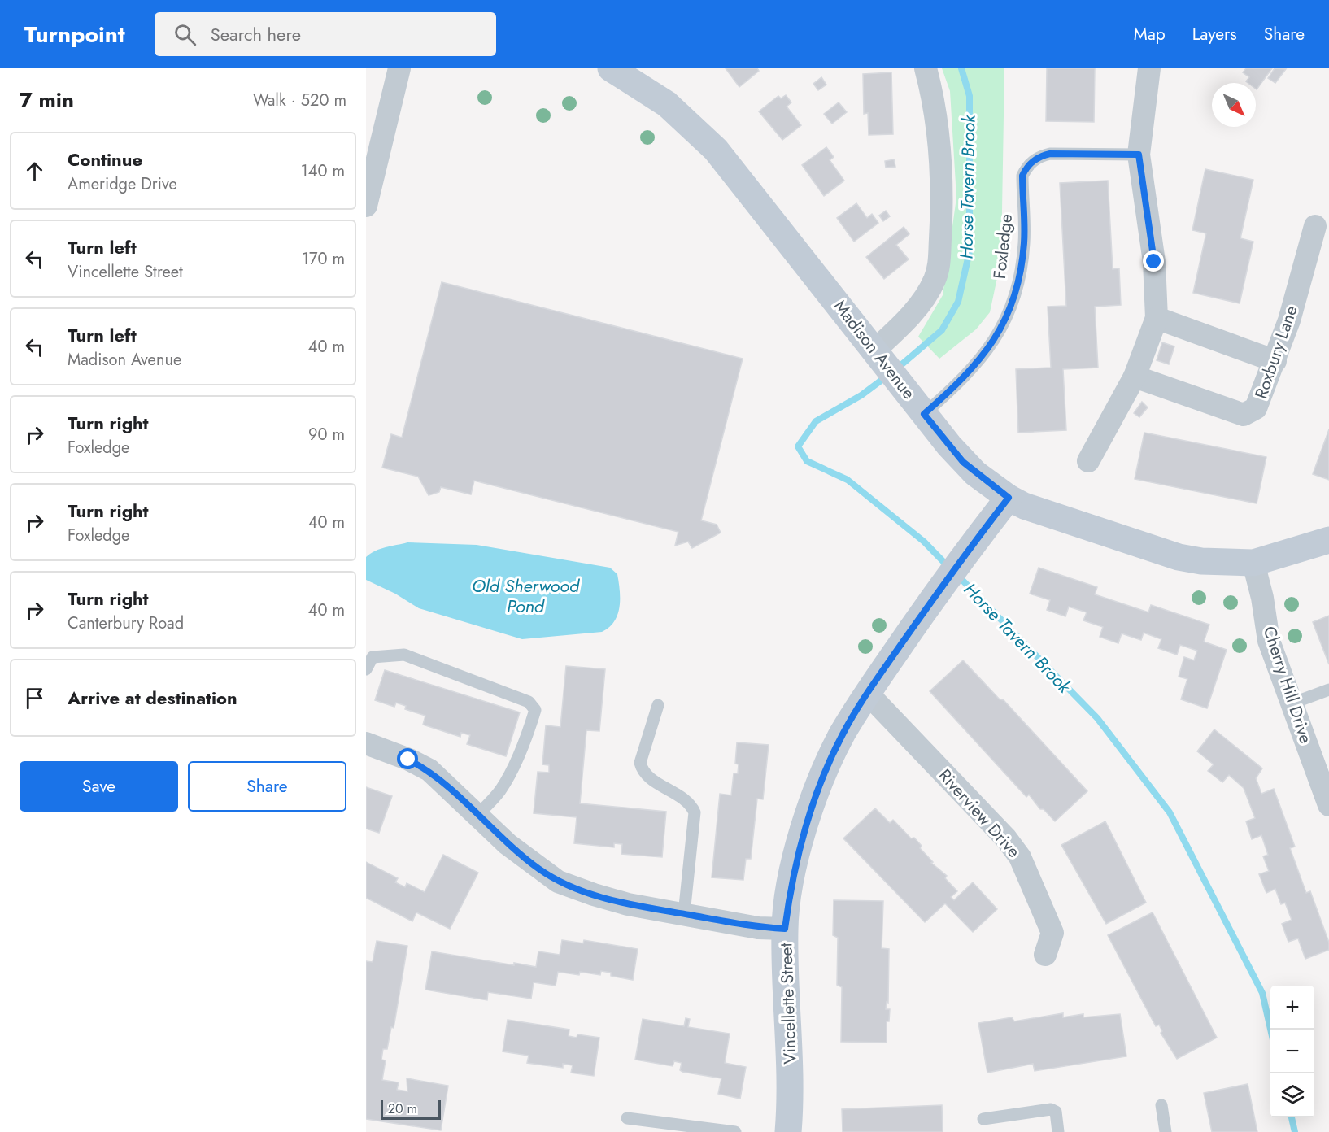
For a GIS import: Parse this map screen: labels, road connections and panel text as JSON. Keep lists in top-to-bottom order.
{
  "streets": {
    "main road": ["Madison Avenue", "Vincellette Street"],
    "street": ["Roxbury Lane", "Cherry Hill Drive", "Riverview Drive"],
    "lane": ["Foxledge"]
  },
  "crossings": [
    ["Foxledge", "Madison Avenue"],
    ["Madison Avenue", "Cherry Hill Drive"],
    ["Madison Avenue", "Vincellette Street"],
    ["Riverview Drive", "Vincellette Street"]
  ],
  "water": ["Horse Tavern Brook", "Old Sherwood Pond"],
  "scale_bar": "20 m",
  "north": "bottom right",
  "page": {
    "header": "Turnpoint",
    "search": "Search here",
    "nav": ["Map", "Layers", "Share"],
    "heading": ["7 min", "Walk · 520 m"],
    "list": [
      ["Continue", "Ameridge Drive", "140 m"],
      ["Turn left", "Vincellette Street", "170 m"],
      ["Turn left", "Madison Avenue", "40 m"],
      ["Turn right", "Foxledge", "90 m"],
      ["Turn right", "Foxledge", "40 m"],
      ["Turn right", "Canterbury Road", "40 m"],
      "Arrive at destination"
    ],
    "buttons": ["Save", "Share"],
    "map_buttons": ["+", "−"],
    "scale": "20 m"
  }
}
